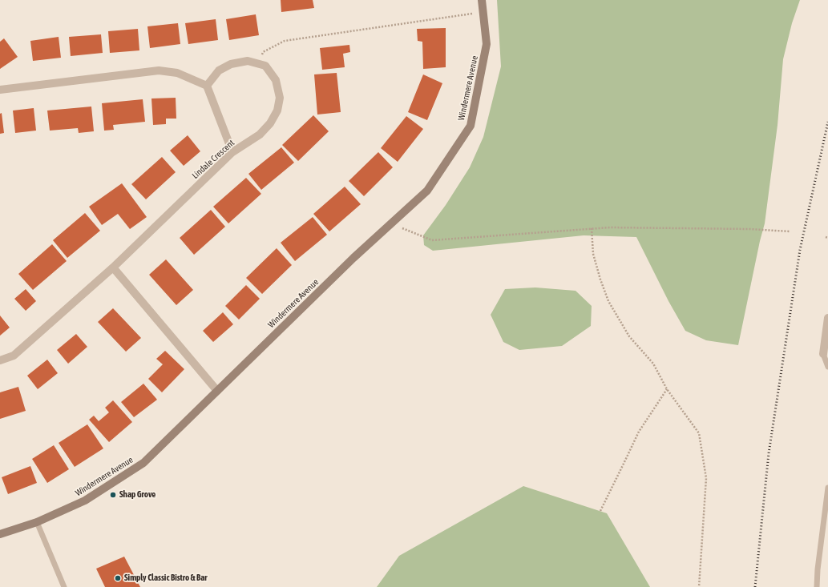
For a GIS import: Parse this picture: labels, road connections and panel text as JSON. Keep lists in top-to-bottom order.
{
  "streets": {
    "street": ["Windermere Avenue", "Lindale Crescent"]
  },
  "places": ["Shap Grove", "Simply Classic Bistro & Bar"]
}
